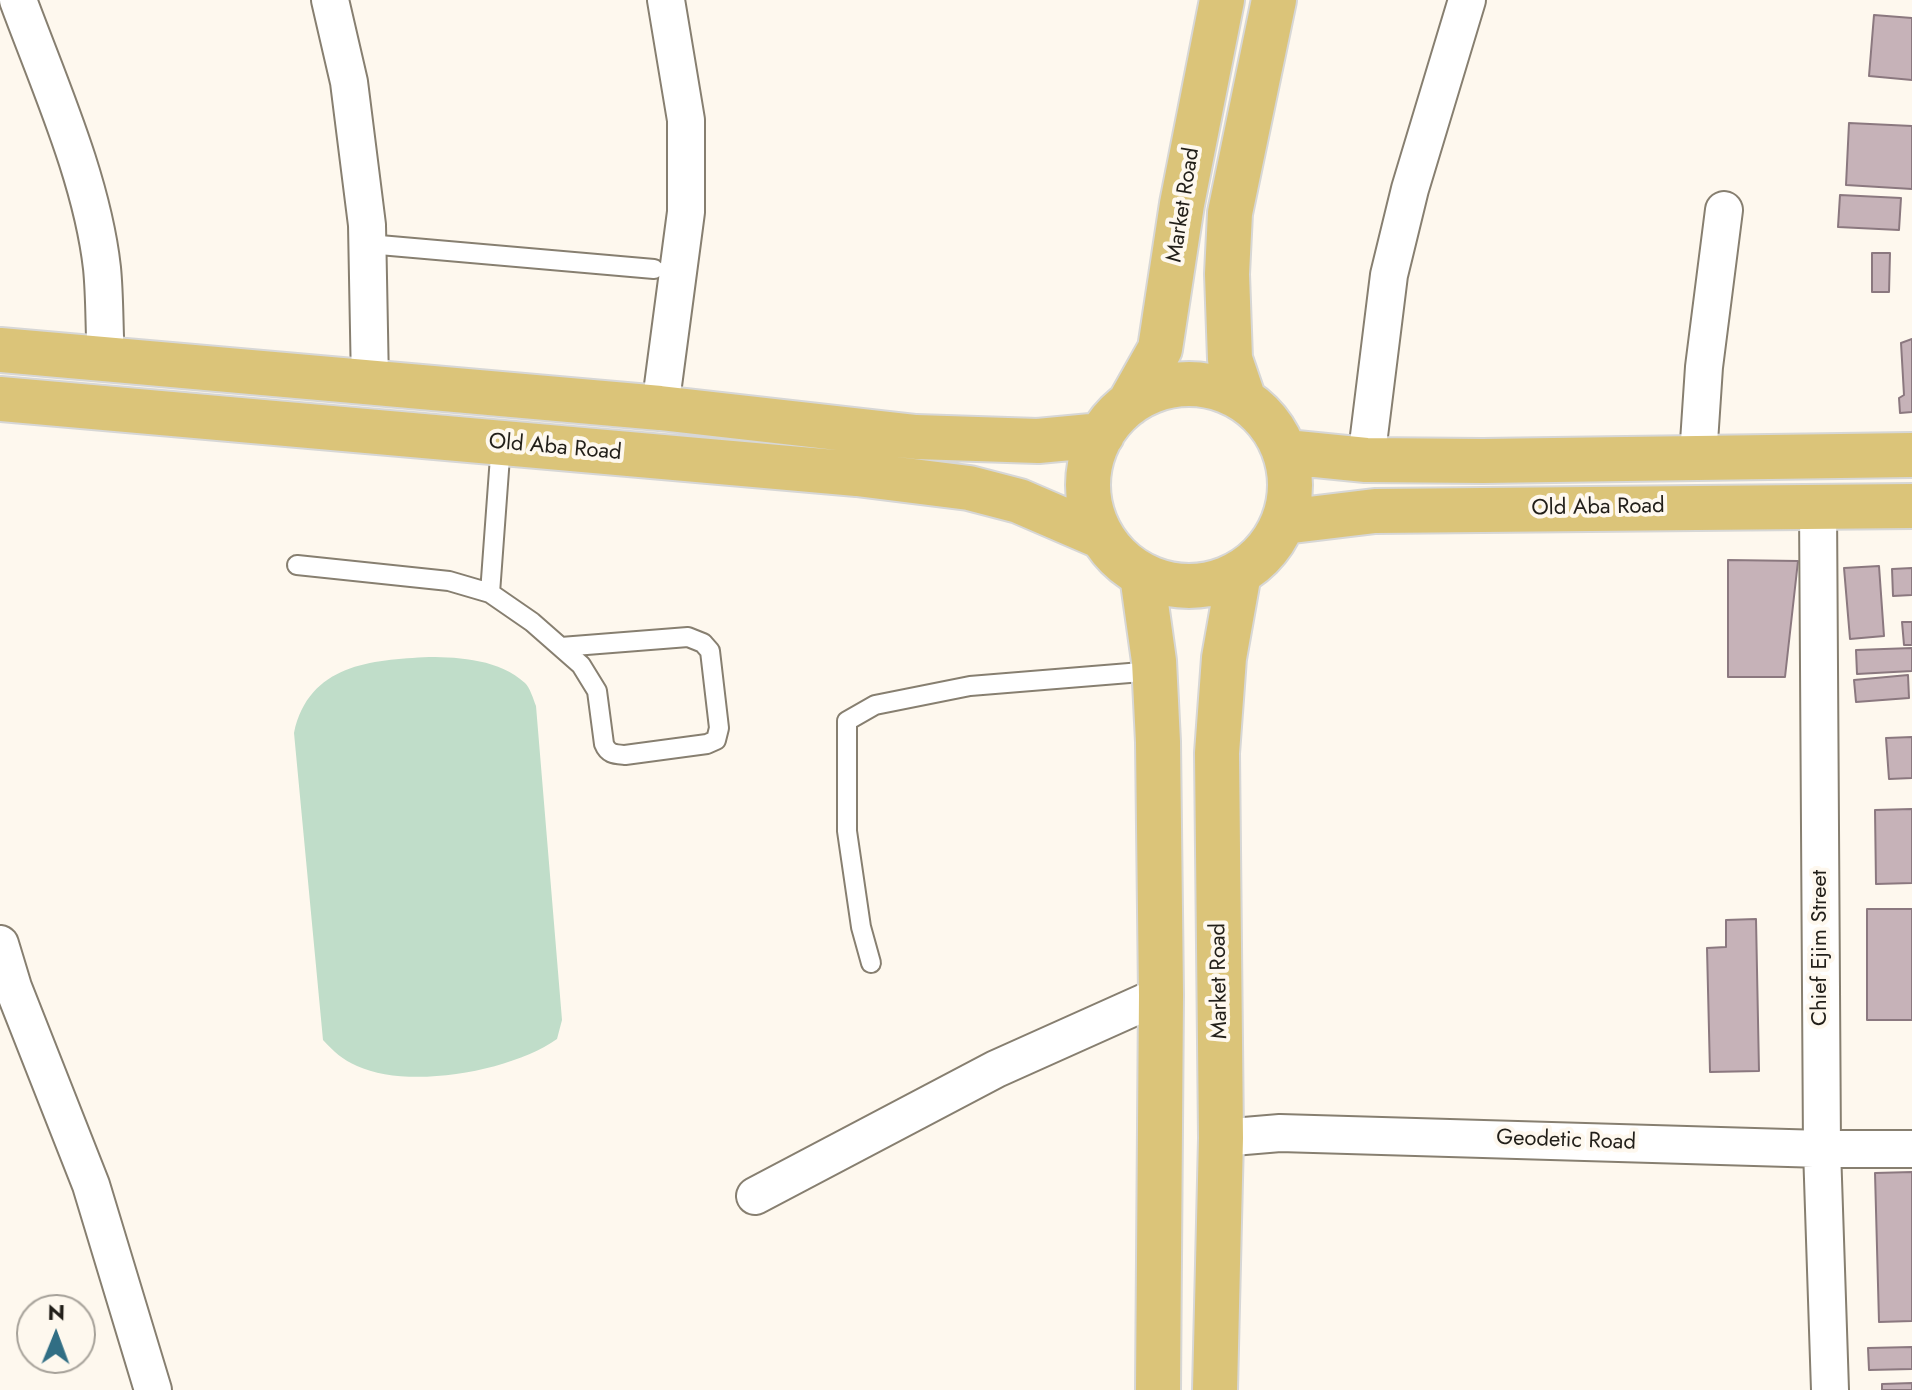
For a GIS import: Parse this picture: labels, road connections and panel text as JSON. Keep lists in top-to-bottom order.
{
  "streets": {
    "main road": ["Market Road", "Old Aba Road"],
    "street": ["Chief Ejim Street", "Geodetic Road"]
  },
  "crossings": [
    ["Market Road", "Old Aba Road"],
    ["Market Road", "Geodetic Road"],
    ["Old Aba Road", "Chief Ejim Street"],
    ["Chief Ejim Street", "Geodetic Road"]
  ],
  "north": "top"
}
